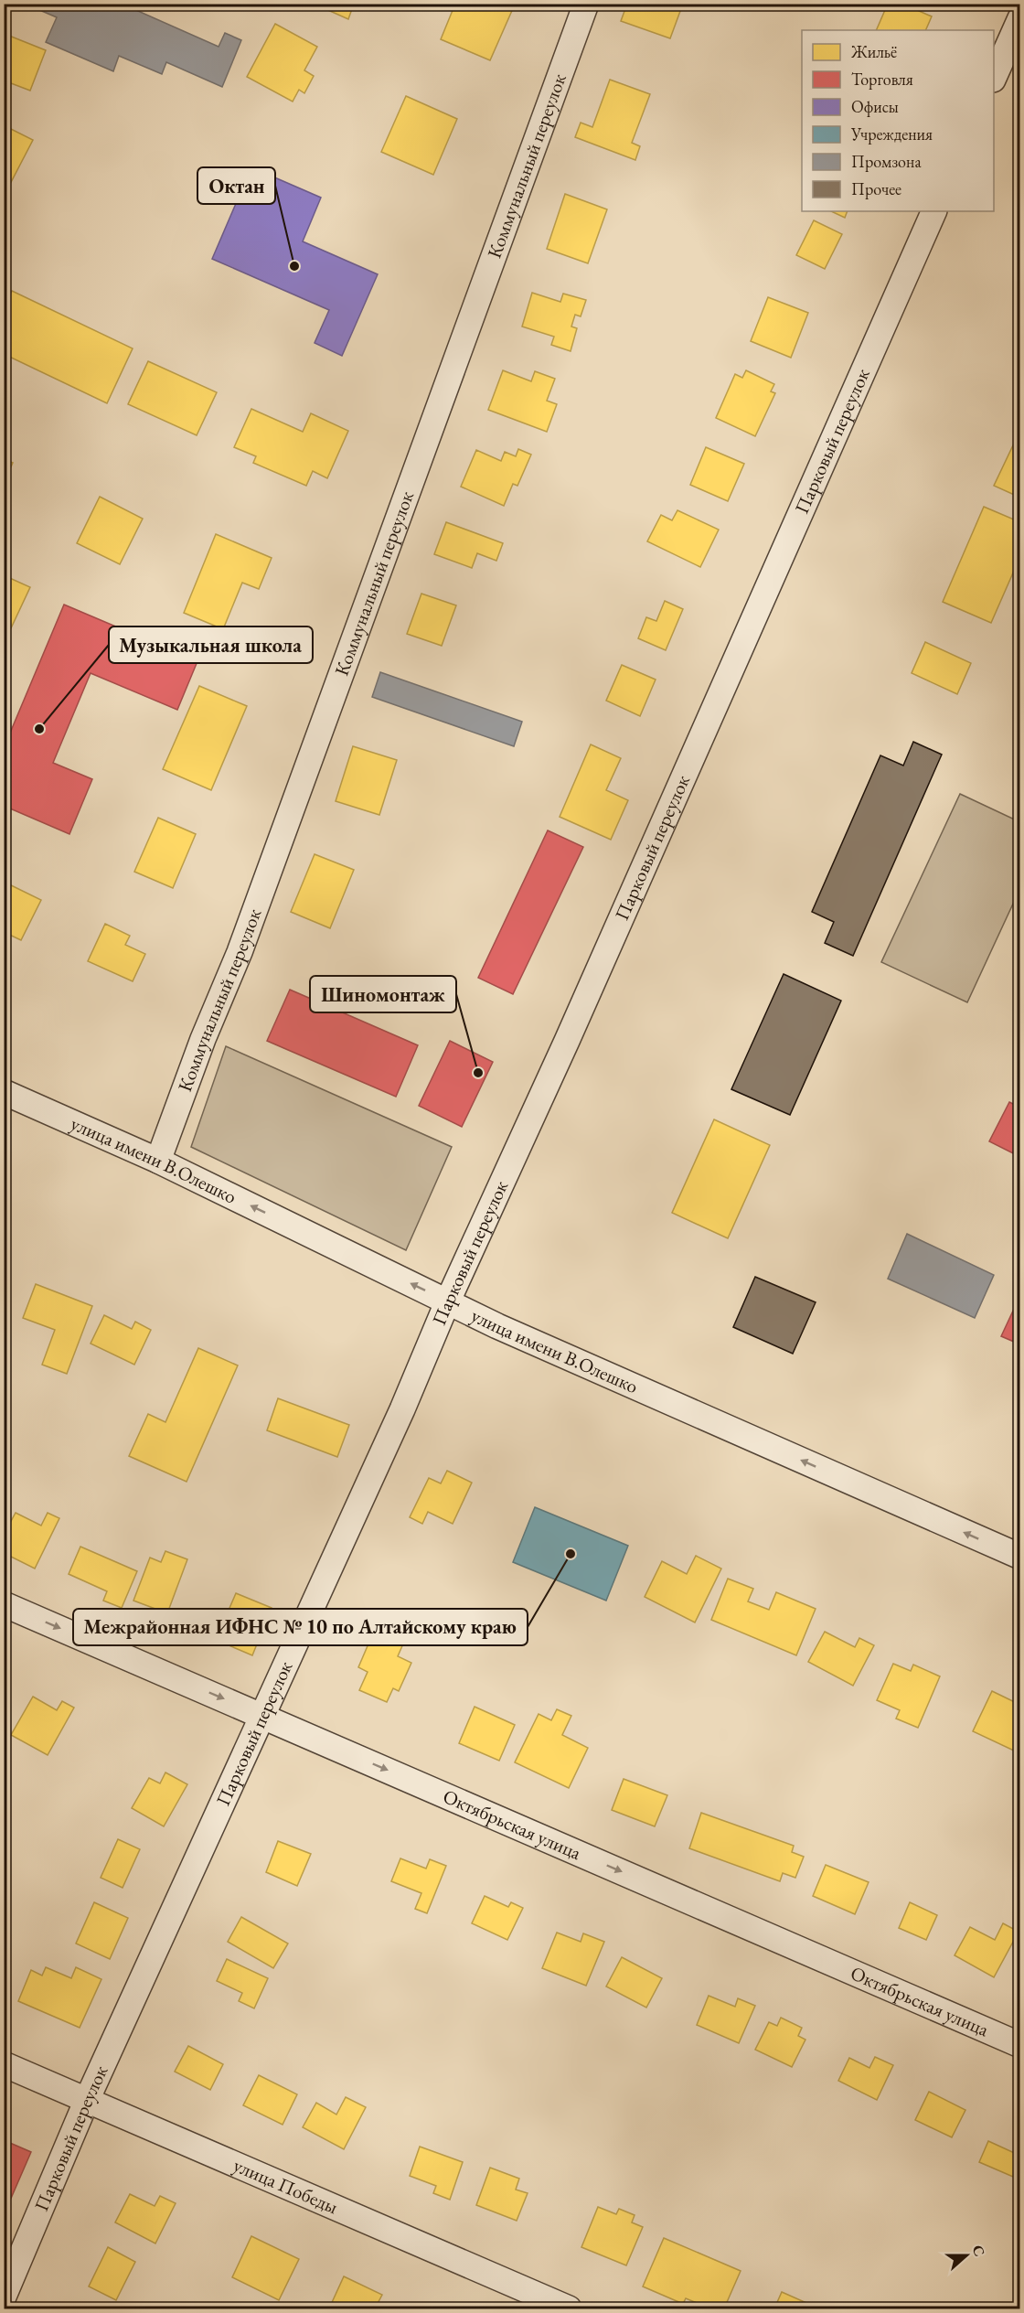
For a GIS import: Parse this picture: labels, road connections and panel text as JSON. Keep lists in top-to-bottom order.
{
  "streets": {
    "street": [
      "Коммунальный переулок",
      "Парковый переулок",
      "улица имени В.Олешко",
      "Октябрьская улица",
      "улица Победы"
    ]
  },
  "crossings": [
    ["Коммунальный переулок", "улица имени В.Олешко"],
    ["Парковый переулок", "улица имени В.Олешко"],
    ["Парковый переулок", "Октябрьская улица"],
    ["Парковый переулок", "улица Победы"]
  ],
  "one_way": ["улица имени В.Олешко", "Октябрьская улица"],
  "places": [
    "Октан",
    "Музыкальная школа",
    "Шиномонтаж",
    "Межрайонная ИФНС № 10 по Алтайскому краю"
  ],
  "legend": [
    "Жильё",
    "Торговля",
    "Офисы",
    "Учреждения",
    "Промзона",
    "Прочее"
  ],
  "north": "right"
}
